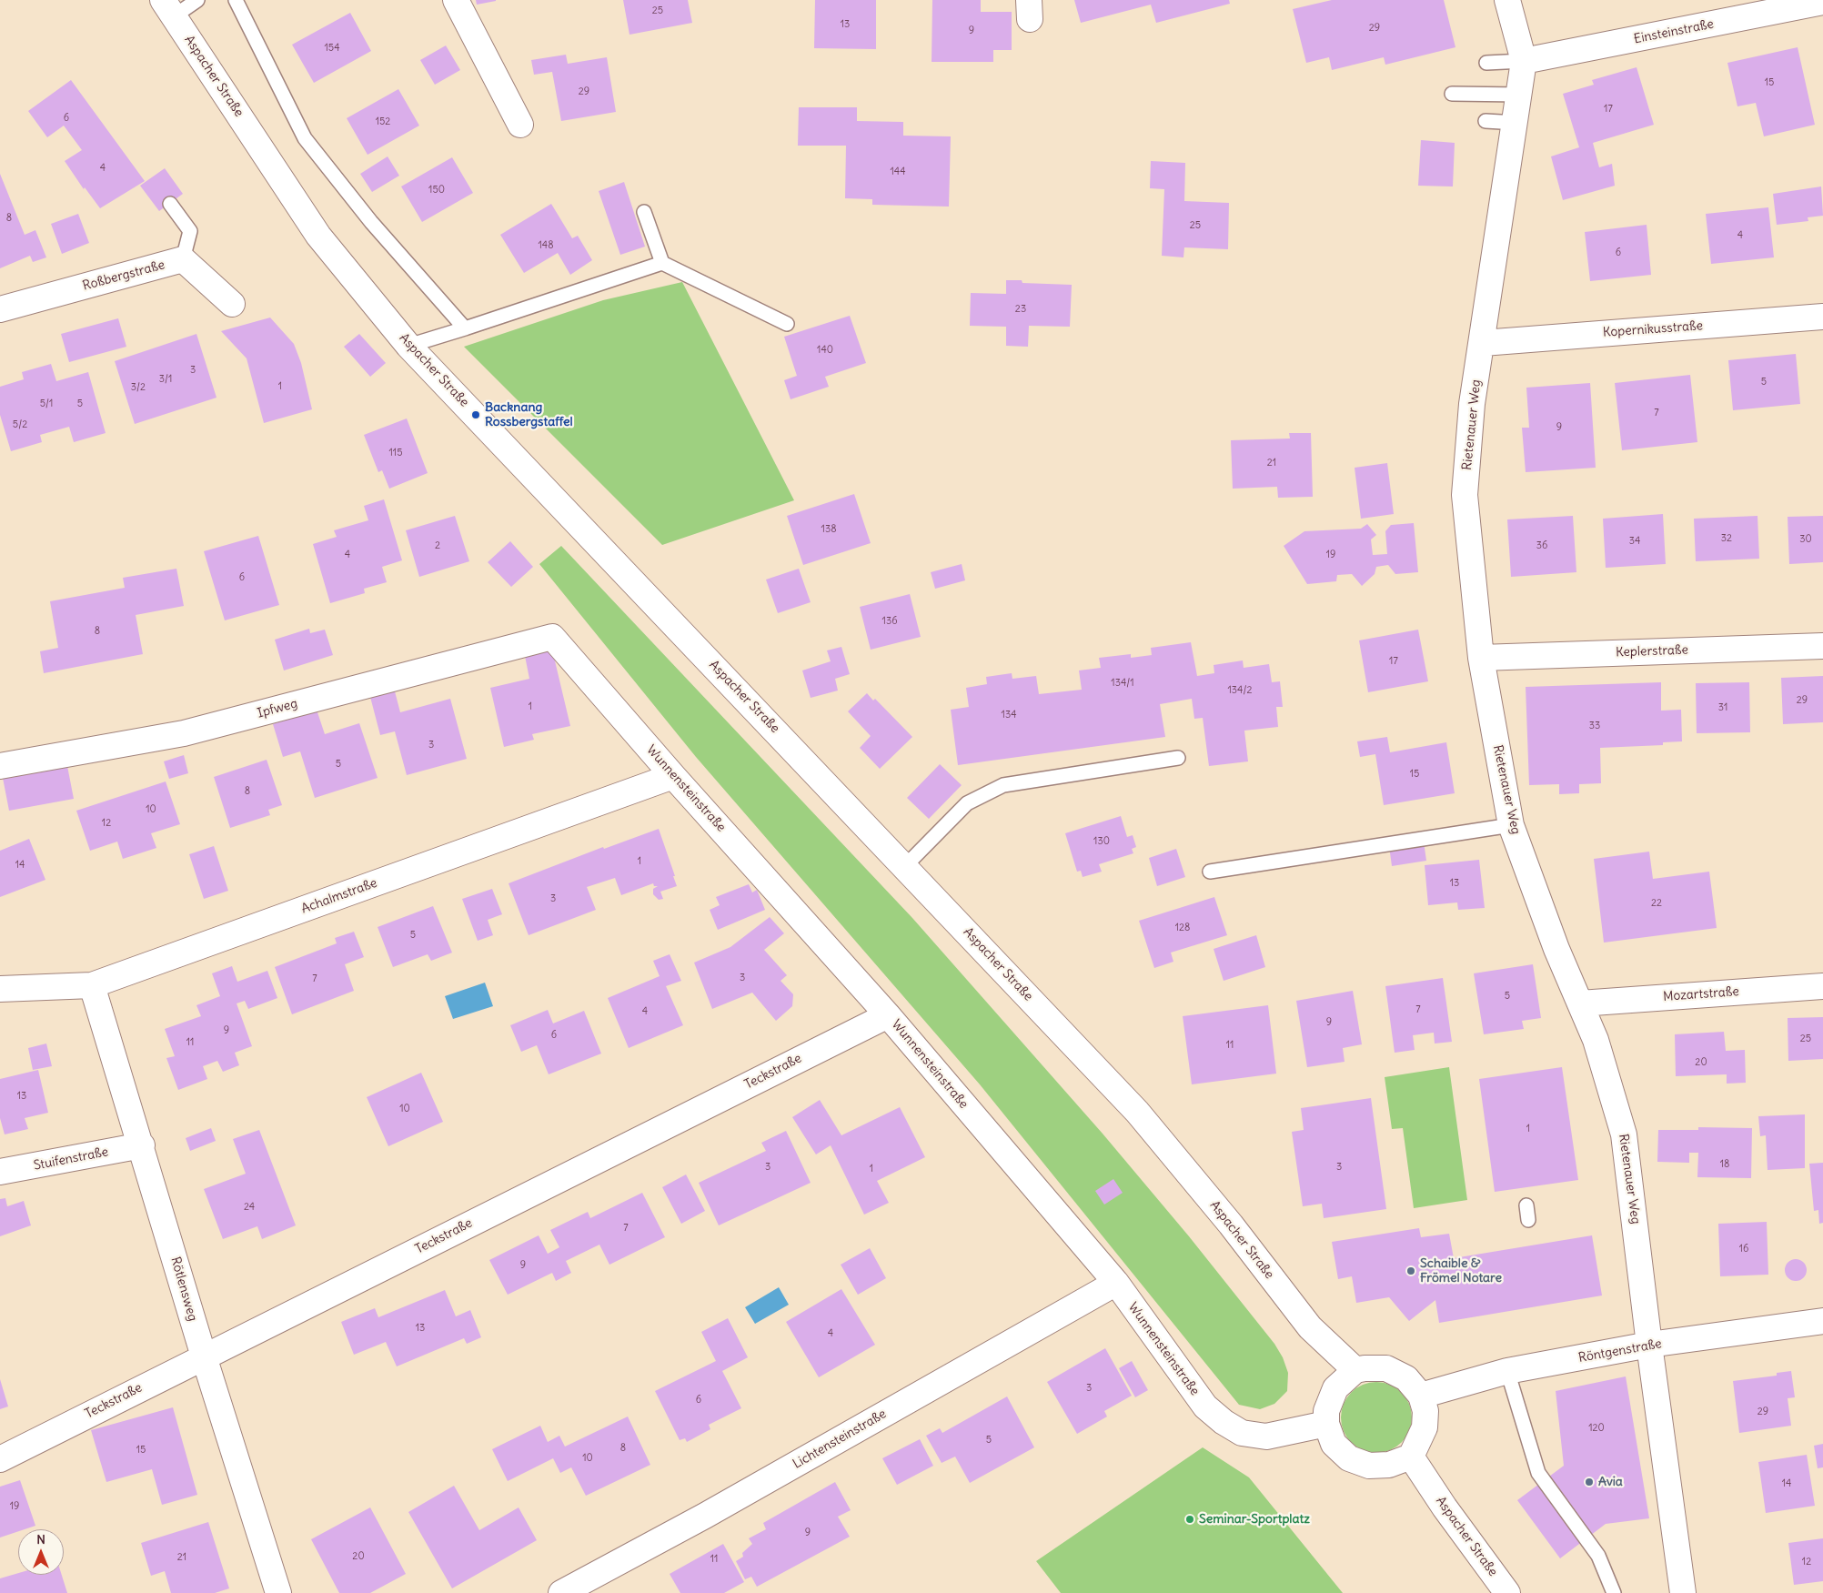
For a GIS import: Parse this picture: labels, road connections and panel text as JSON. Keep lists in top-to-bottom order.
{
  "streets": {
    "street": [
      "Einsteinstraße",
      "Aspacher Straße",
      "Roßbergstraße",
      "Kopernikusstraße",
      "Rietenauer Weg",
      "Keplerstraße",
      "Ipfweg",
      "Wunnensteinstraße",
      "Achalmstraße",
      "Mozartstraße",
      "Teckstraße",
      "Stuifenstraße",
      "Rötlensweg",
      "Röntgenstraße",
      "Lichtensteinstraße"
    ]
  },
  "crossings": [
    ["Einsteinstraße", "Rietenauer Weg"],
    ["Aspacher Straße", "Wunnensteinstraße"],
    ["Aspacher Straße", "Röntgenstraße"],
    ["Kopernikusstraße", "Rietenauer Weg"],
    ["Rietenauer Weg", "Keplerstraße"],
    ["Rietenauer Weg", "Mozartstraße"],
    ["Rietenauer Weg", "Röntgenstraße"],
    ["Ipfweg", "Wunnensteinstraße"],
    ["Wunnensteinstraße", "Achalmstraße"],
    ["Wunnensteinstraße", "Teckstraße"],
    ["Wunnensteinstraße", "Röntgenstraße"],
    ["Wunnensteinstraße", "Lichtensteinstraße"],
    ["Achalmstraße", "Rötlensweg"],
    ["Teckstraße", "Rötlensweg"],
    ["Stuifenstraße", "Rötlensweg"]
  ],
  "places": [
    "Backnang Rossbergstaffel",
    "Schaible & Frömel Notare",
    "Avia",
    "Seminar-Sportplatz"
  ],
  "house_numbers": [
    "25",
    "13",
    "29",
    "9",
    "154",
    "15",
    "29",
    "17",
    "6",
    "152",
    "4",
    "144",
    "150",
    "8",
    "25",
    "4",
    "148",
    "6",
    "23",
    "140",
    "3",
    "3/1",
    "5",
    "1",
    "3/2",
    "5/1",
    "5",
    "7",
    "5/2",
    "9",
    "115",
    "21",
    "138",
    "32",
    "30",
    "34",
    "2",
    "36",
    "4",
    "19",
    "6",
    "136",
    "8",
    "17",
    "134/1",
    "134/2",
    "29",
    "1",
    "31",
    "134",
    "33",
    "3",
    "5",
    "15",
    "8",
    "10",
    "12",
    "130",
    "1",
    "14",
    "13",
    "3",
    "22",
    "128",
    "5",
    "3",
    "7",
    "5",
    "7",
    "4",
    "9",
    "9",
    "6",
    "25",
    "11",
    "11",
    "20",
    "13",
    "10",
    "1",
    "18",
    "3",
    "3",
    "1",
    "24",
    "7",
    "16",
    "9",
    "13",
    "4",
    "3",
    "6",
    "29",
    "120",
    "5",
    "8",
    "15",
    "10",
    "14",
    "19",
    "9",
    "20",
    "21",
    "11",
    "12"
  ],
  "north": "top"
}
